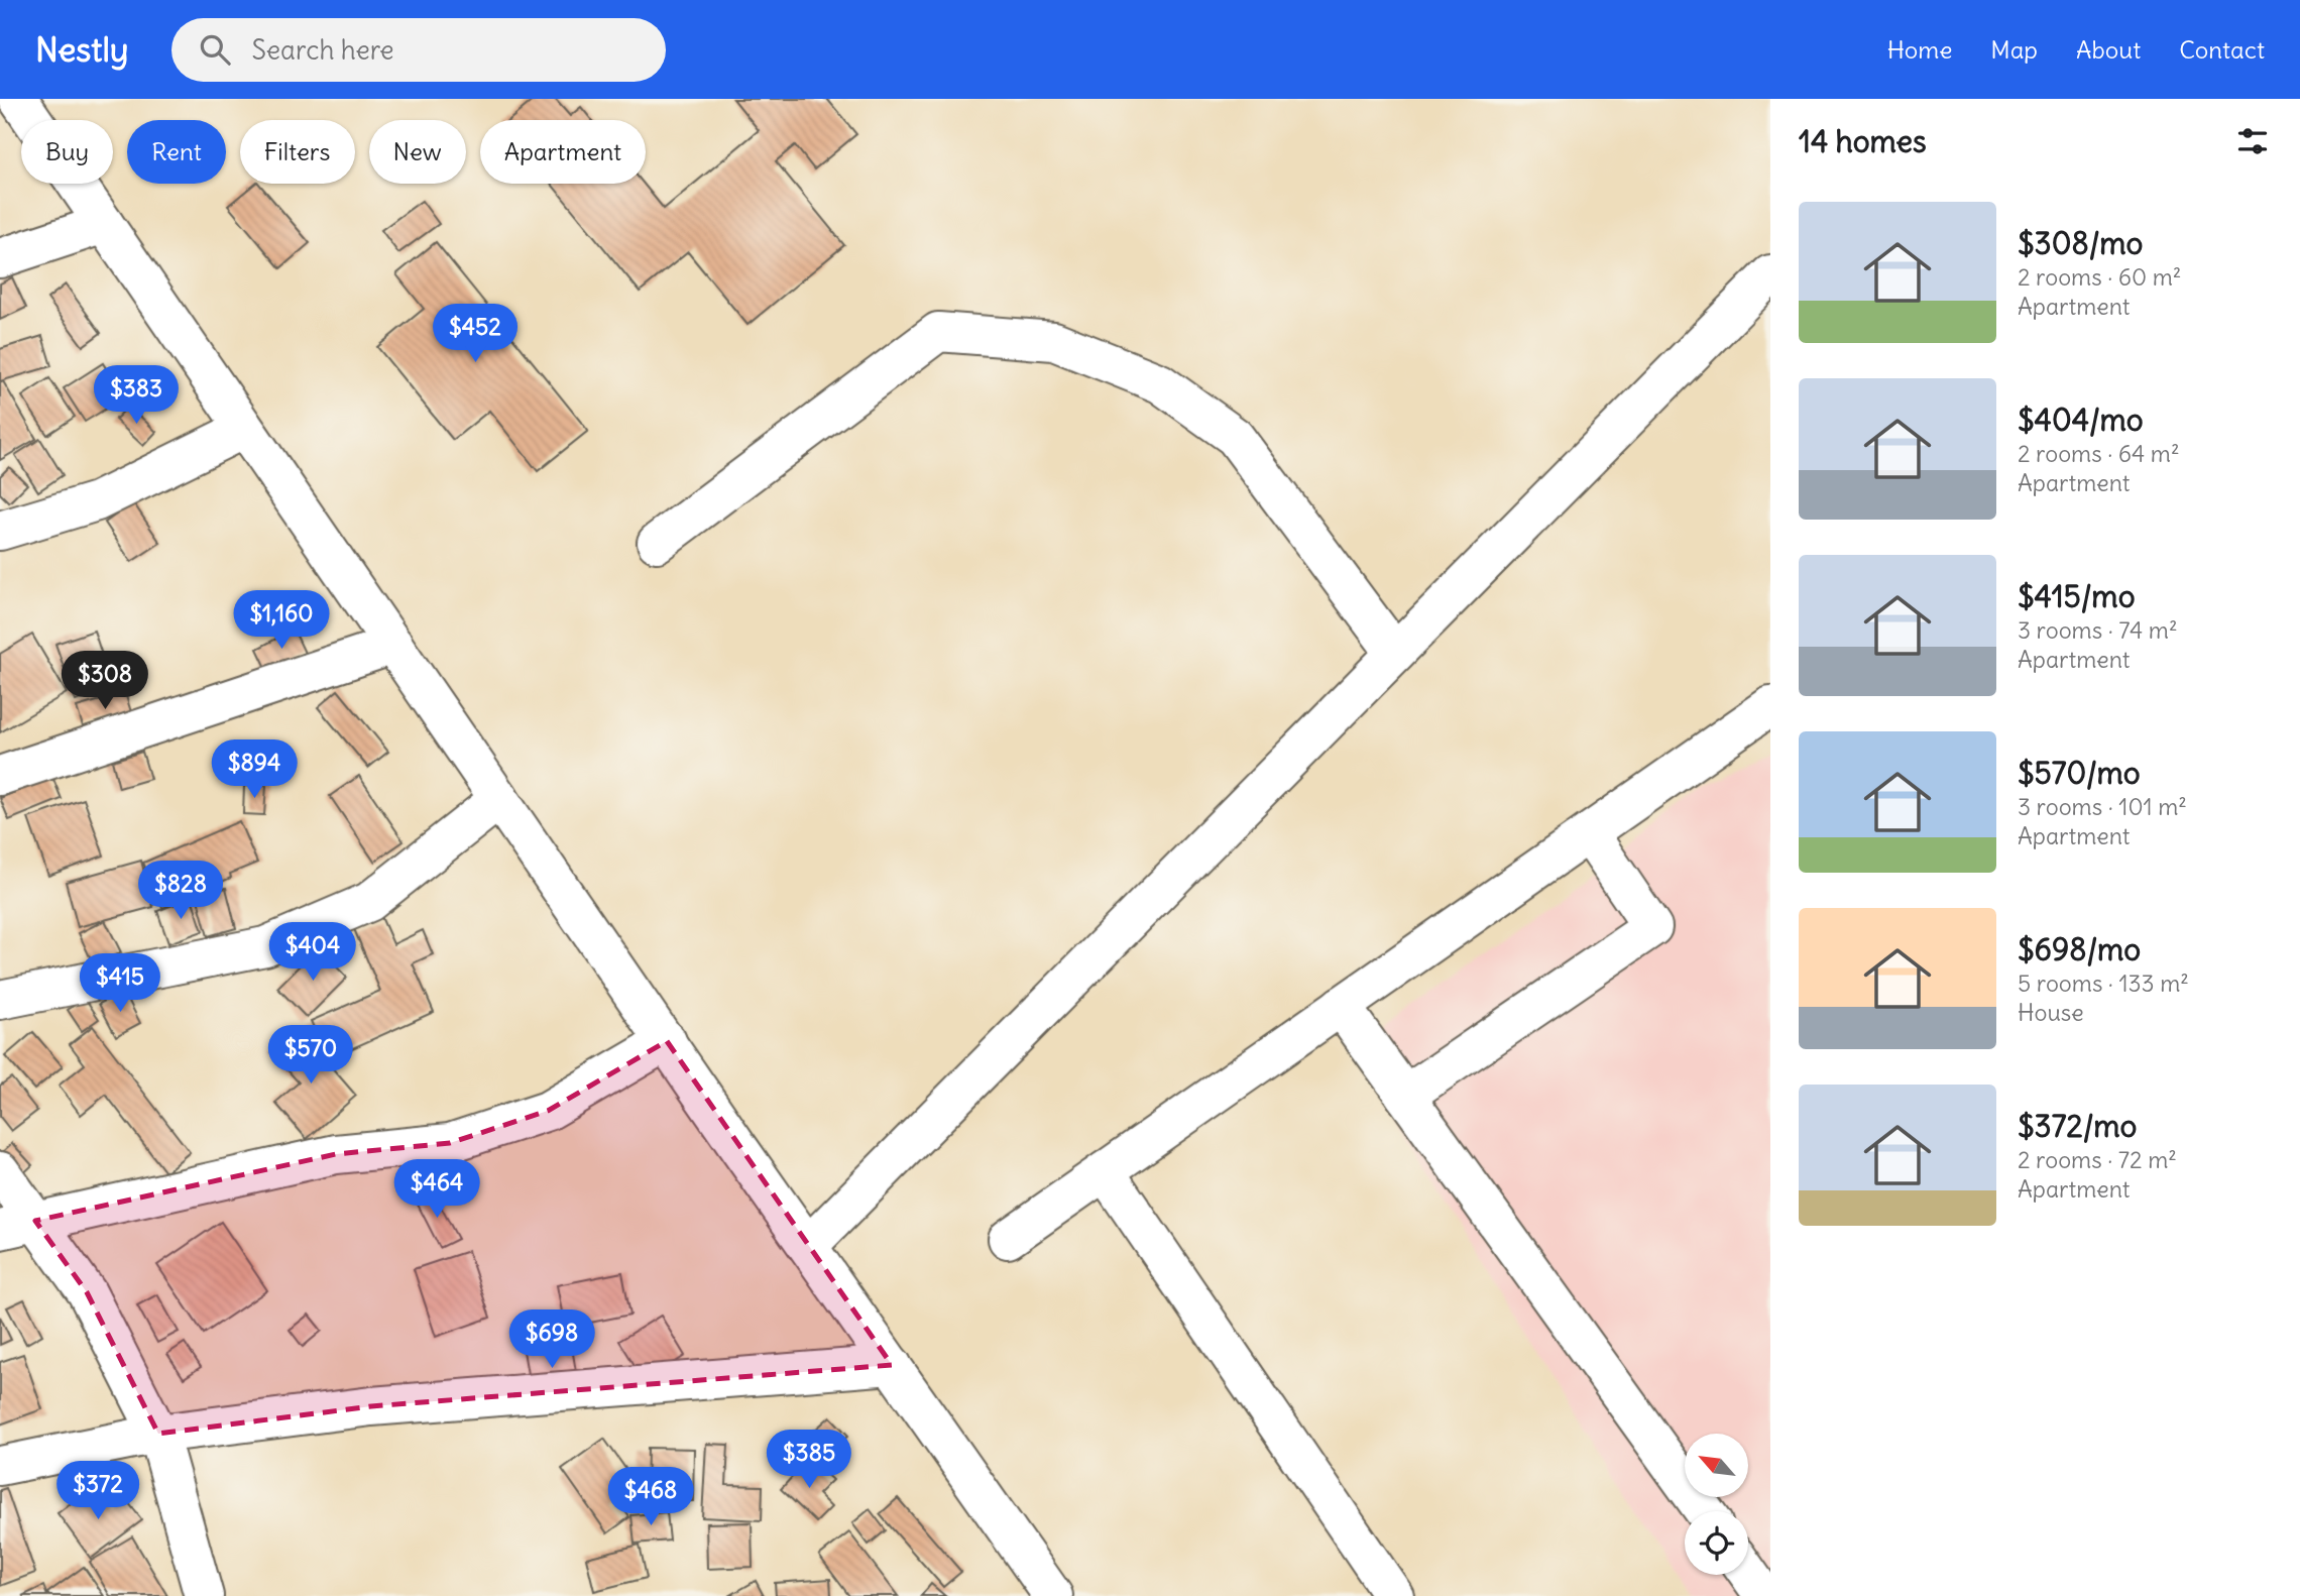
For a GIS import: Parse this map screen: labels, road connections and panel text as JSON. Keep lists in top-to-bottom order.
{
  "north": "top left",
  "page": {
    "header": "Nestly",
    "search": "Search here",
    "nav": [
      "Home",
      "Map",
      "About",
      "Contact"
    ],
    "heading": "14 homes",
    "chip": [
      "Buy",
      "Rent",
      "Filters",
      "New",
      "Apartment"
    ],
    "list": [
      {
        "name": "$308/mo",
        "note": "2 rooms · 60 m² · Apartment"
      },
      {
        "name": "$404/mo",
        "note": "2 rooms · 64 m² · Apartment"
      },
      {
        "name": "$415/mo",
        "note": "3 rooms · 74 m² · Apartment"
      },
      {
        "name": "$570/mo",
        "note": "3 rooms · 101 m² · Apartment"
      },
      {
        "name": "$698/mo",
        "note": "5 rooms · 133 m² · House"
      },
      {
        "name": "$372/mo",
        "note": "2 rooms · 72 m² · Apartment"
      }
    ],
    "price": [
      "$452",
      "$383",
      "$1,160",
      "$308",
      "$894",
      "$828",
      "$404",
      "$415",
      "$570",
      "$464",
      "$698",
      "$385",
      "$372",
      "$468"
    ]
  }
}
